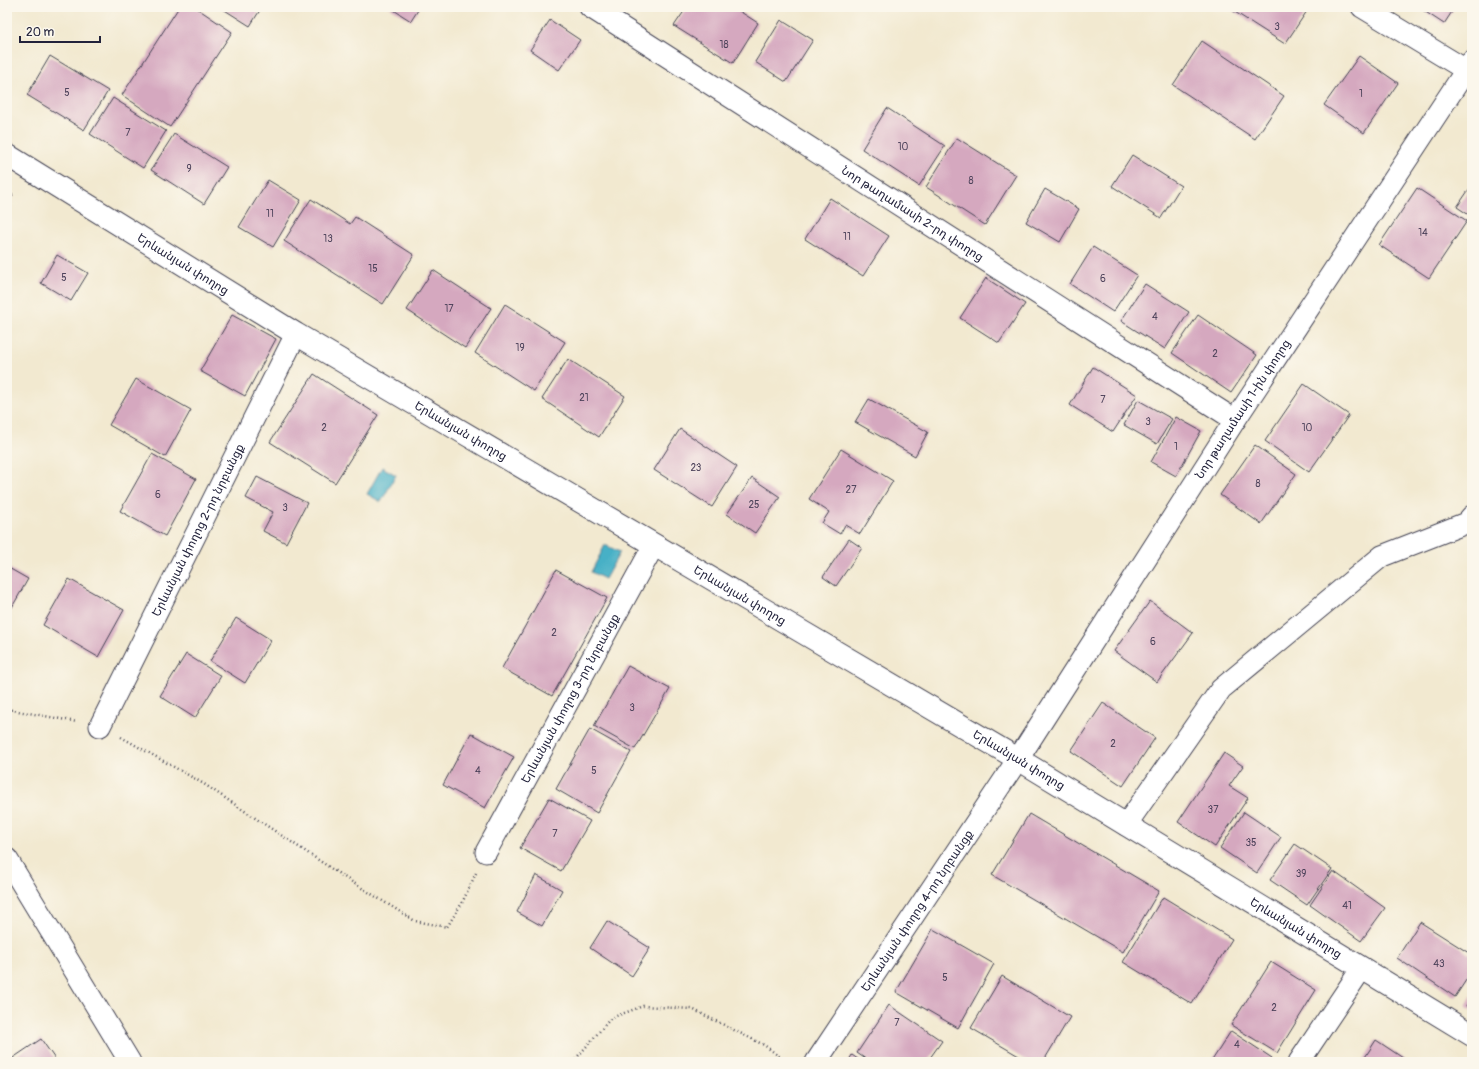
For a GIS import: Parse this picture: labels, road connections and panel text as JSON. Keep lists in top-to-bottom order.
{
  "streets": {
    "main road": ["Երևանյան փողոց"],
    "street": [
      "Նոր թաղամասի 2-րդ փողոց",
      "Նոր թաղամասի 1-ին փողոց",
      "Երևանյան փողոց 2-րդ նրբանցք",
      "Երևանյան փողոց 3-րդ նրբանցք",
      "Երևանյան փողոց 4-րդ նրբանցք"
    ]
  },
  "crossings": [
    ["Նոր թաղամասի 2-րդ փողոց", "Նոր թաղամասի 1-ին փողոց"],
    ["Երևանյան փողոց", "Նոր թաղամասի 1-ին փողոց"],
    ["Երևանյան փողոց", "Երևանյան փողոց 2-րդ նրբանցք"],
    ["Երևանյան փողոց", "Երևանյան փողոց 3-րդ նրբանցք"],
    ["Երևանյան փողոց", "Երևանյան փողոց 4-րդ նրբանցք"],
    ["Նոր թաղամասի 1-ին փողոց", "Երևանյան փողոց 4-րդ նրբանցք"]
  ],
  "house_numbers": [
    "3",
    "18",
    "5",
    "1",
    "7",
    "10",
    "9",
    "8",
    "11",
    "14",
    "11",
    "13",
    "15",
    "5",
    "6",
    "17",
    "4",
    "19",
    "2",
    "21",
    "7",
    "3",
    "2",
    "10",
    "1",
    "23",
    "8",
    "27",
    "6",
    "25",
    "3",
    "2",
    "6",
    "3",
    "2",
    "4",
    "5",
    "37",
    "7",
    "35",
    "39",
    "41",
    "43",
    "5",
    "2",
    "7",
    "4"
  ],
  "scale_bar": "20 m"
}
